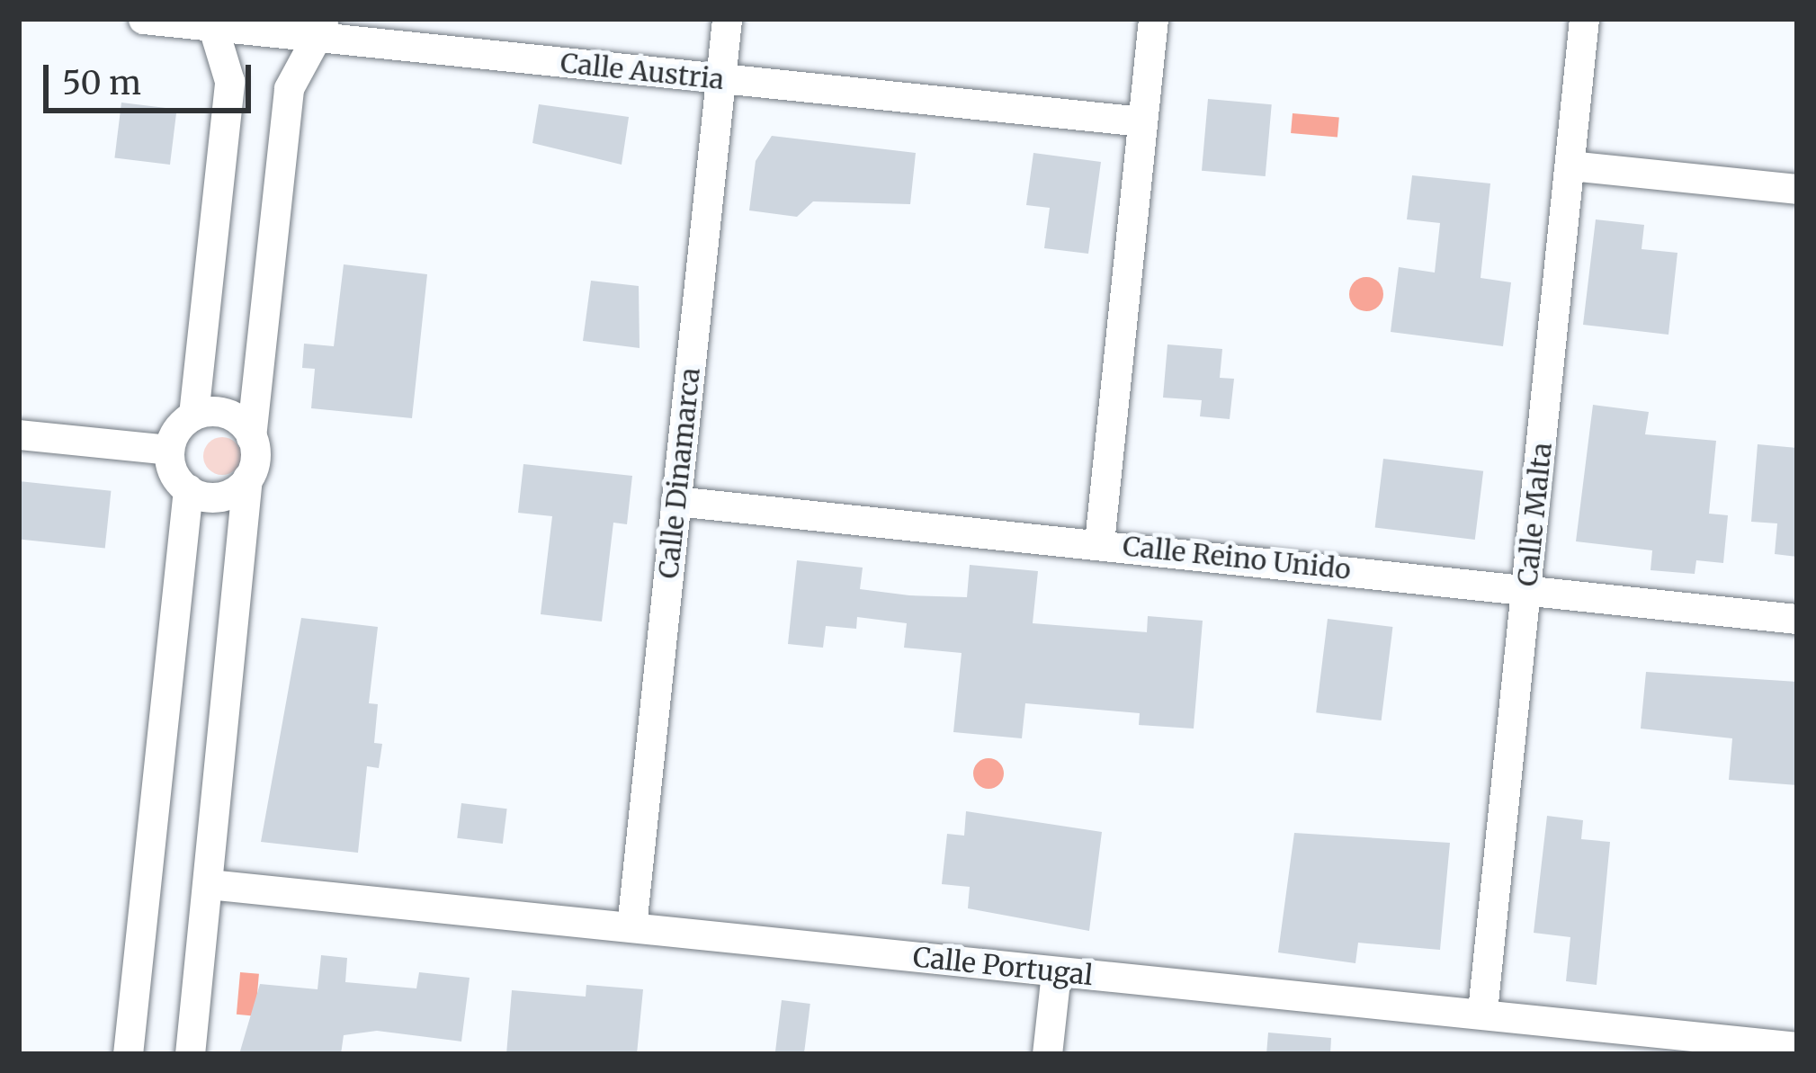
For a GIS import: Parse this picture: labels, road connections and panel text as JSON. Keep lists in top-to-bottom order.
{
  "streets": {
    "street": [
      "Calle Austria",
      "Calle Dinamarca",
      "Calle Malta",
      "Calle Reino Unido",
      "Calle Portugal"
    ]
  },
  "crossings": [
    ["Calle Austria", "Calle Dinamarca"],
    ["Calle Dinamarca", "Calle Reino Unido"],
    ["Calle Dinamarca", "Calle Portugal"],
    ["Calle Malta", "Calle Reino Unido"],
    ["Calle Malta", "Calle Portugal"]
  ],
  "scale_bar": "50 m"
}
